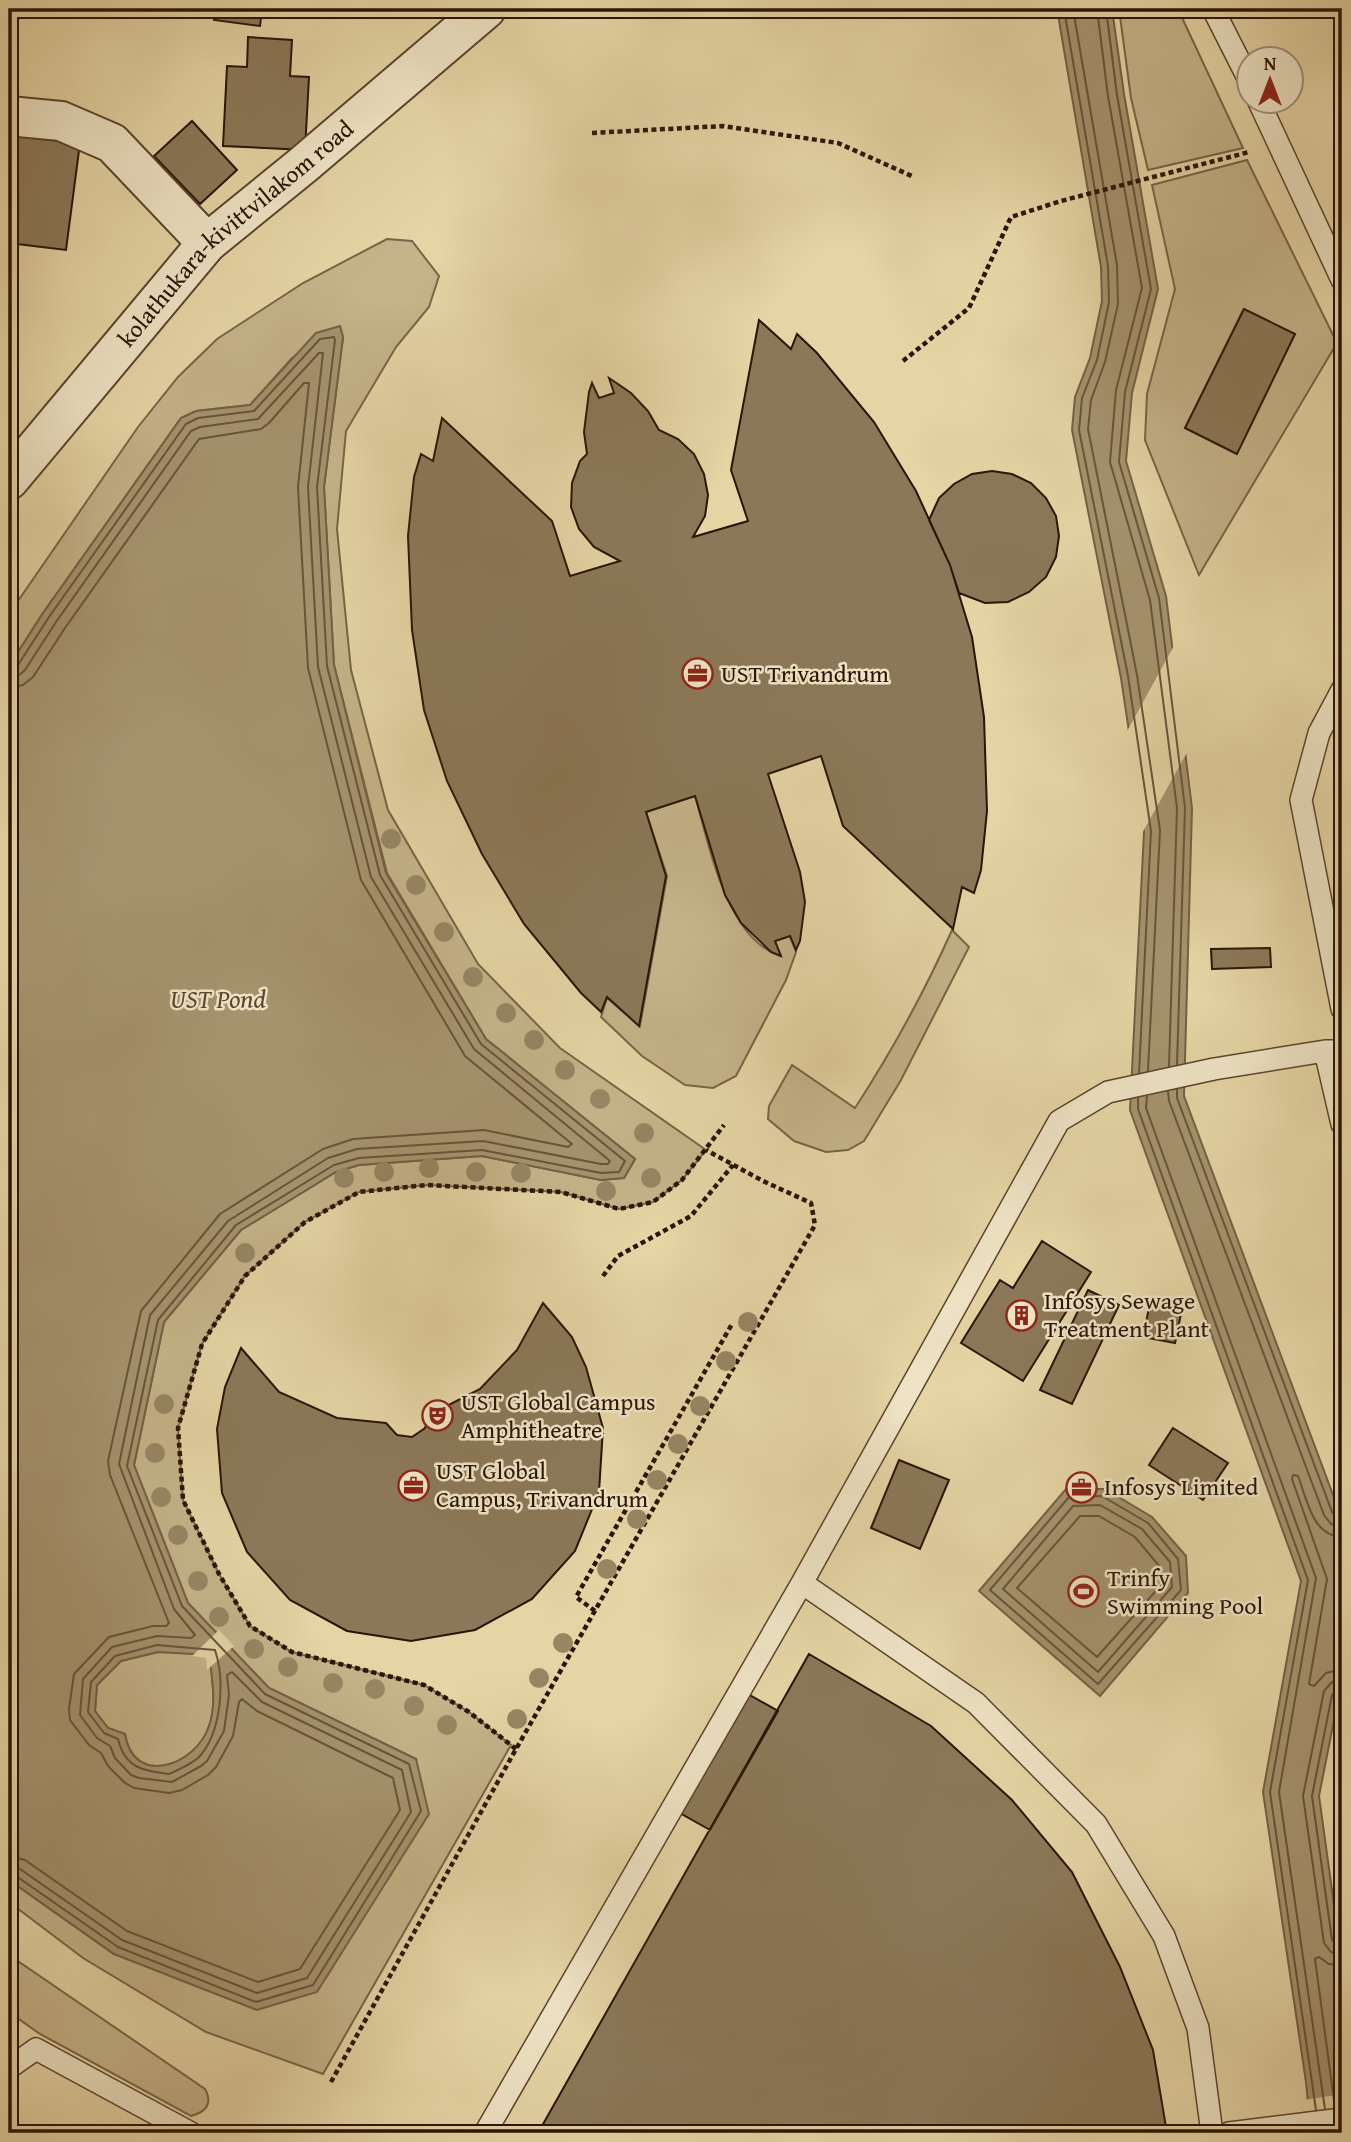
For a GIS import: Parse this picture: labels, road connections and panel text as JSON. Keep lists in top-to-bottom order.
{
  "streets": {
    "street": ["kolathukara-kivittvilakom road"]
  },
  "water": ["UST Pond"],
  "places": {
    "office": ["UST Trivandrum", "UST Global Campus, Trivandrum", "Infosys Limited"],
    "building": ["Infosys Sewage Treatment Plant"],
    "theatre": ["UST Global Campus Amphitheatre"],
    "sports": ["Trinfy Swimming Pool"]
  },
  "north": "top"
}
